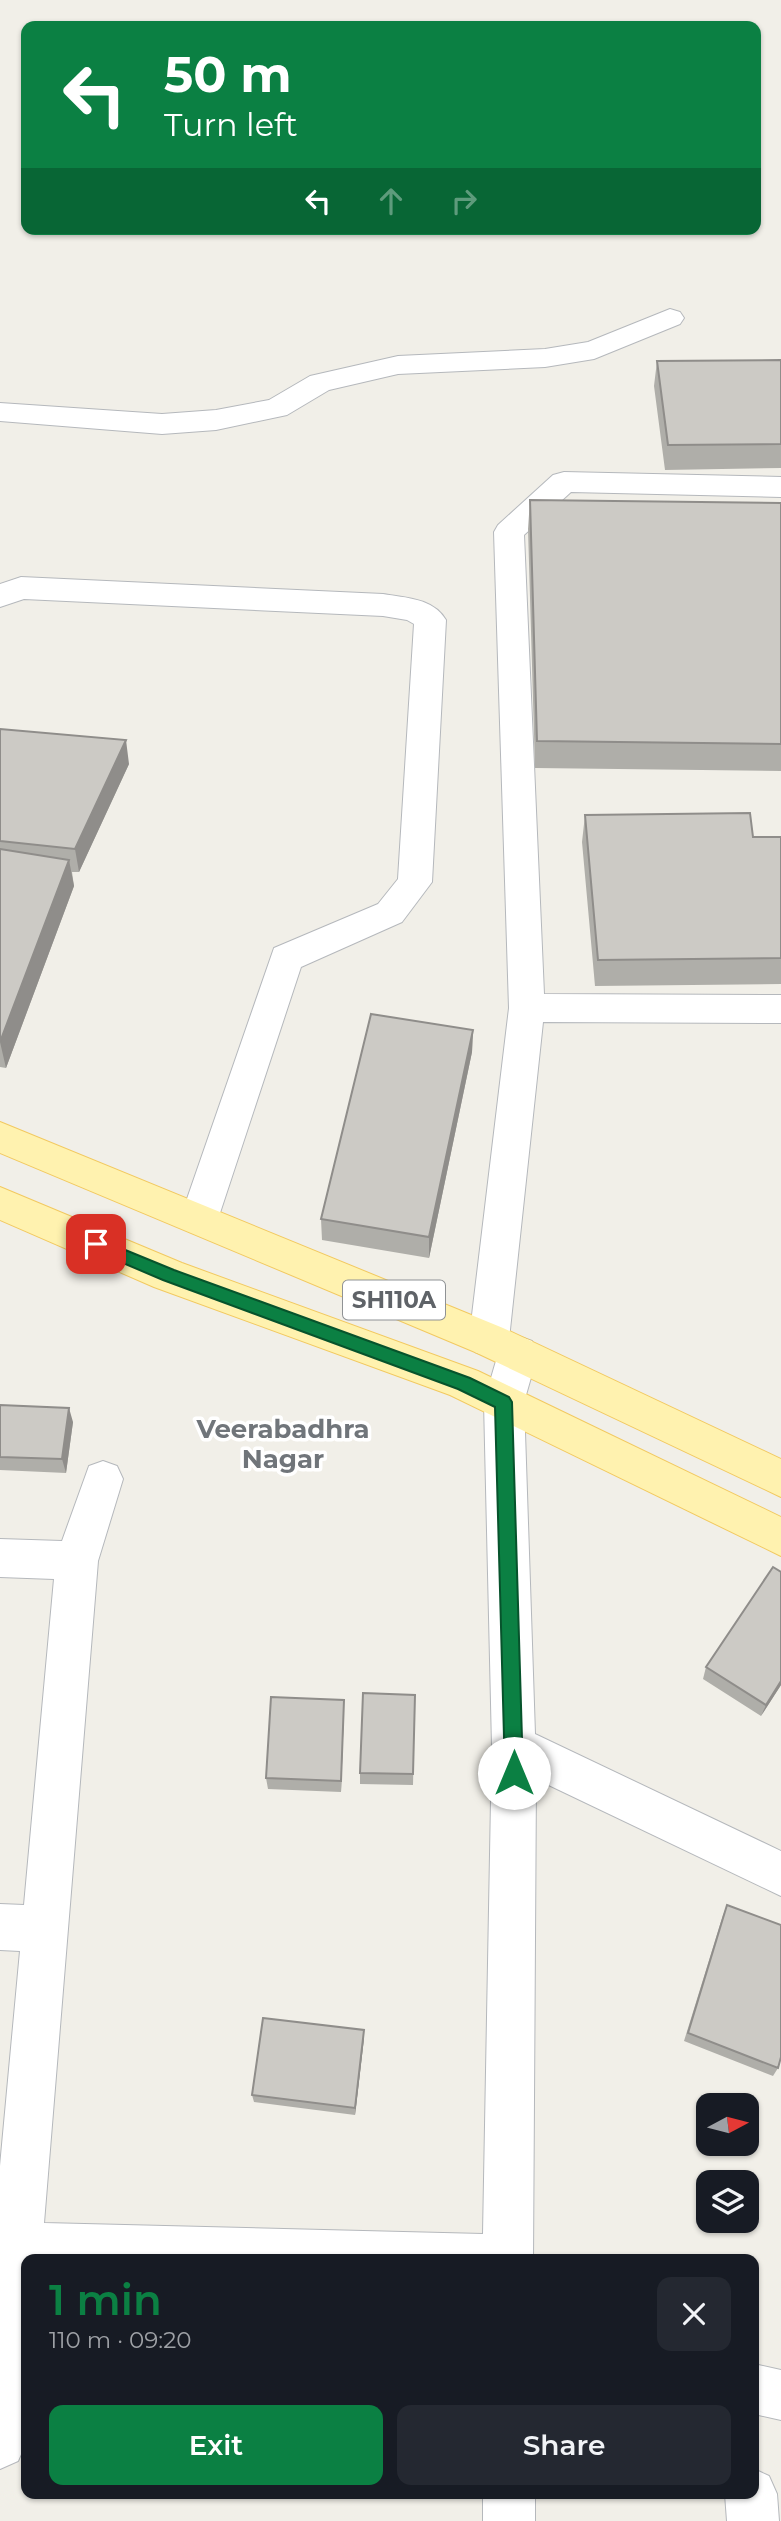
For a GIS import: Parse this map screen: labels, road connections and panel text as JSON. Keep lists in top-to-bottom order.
{
  "streets": {
    "main road": ["SH110A"]
  },
  "districts": ["Veerabadhra Nagar"],
  "north": "right",
  "page": {
    "turn": ["50 m", "Turn left"],
    "heading": ["1 min", "110 m · 09:20"],
    "buttons": ["Exit", "Share"]
  }
}
